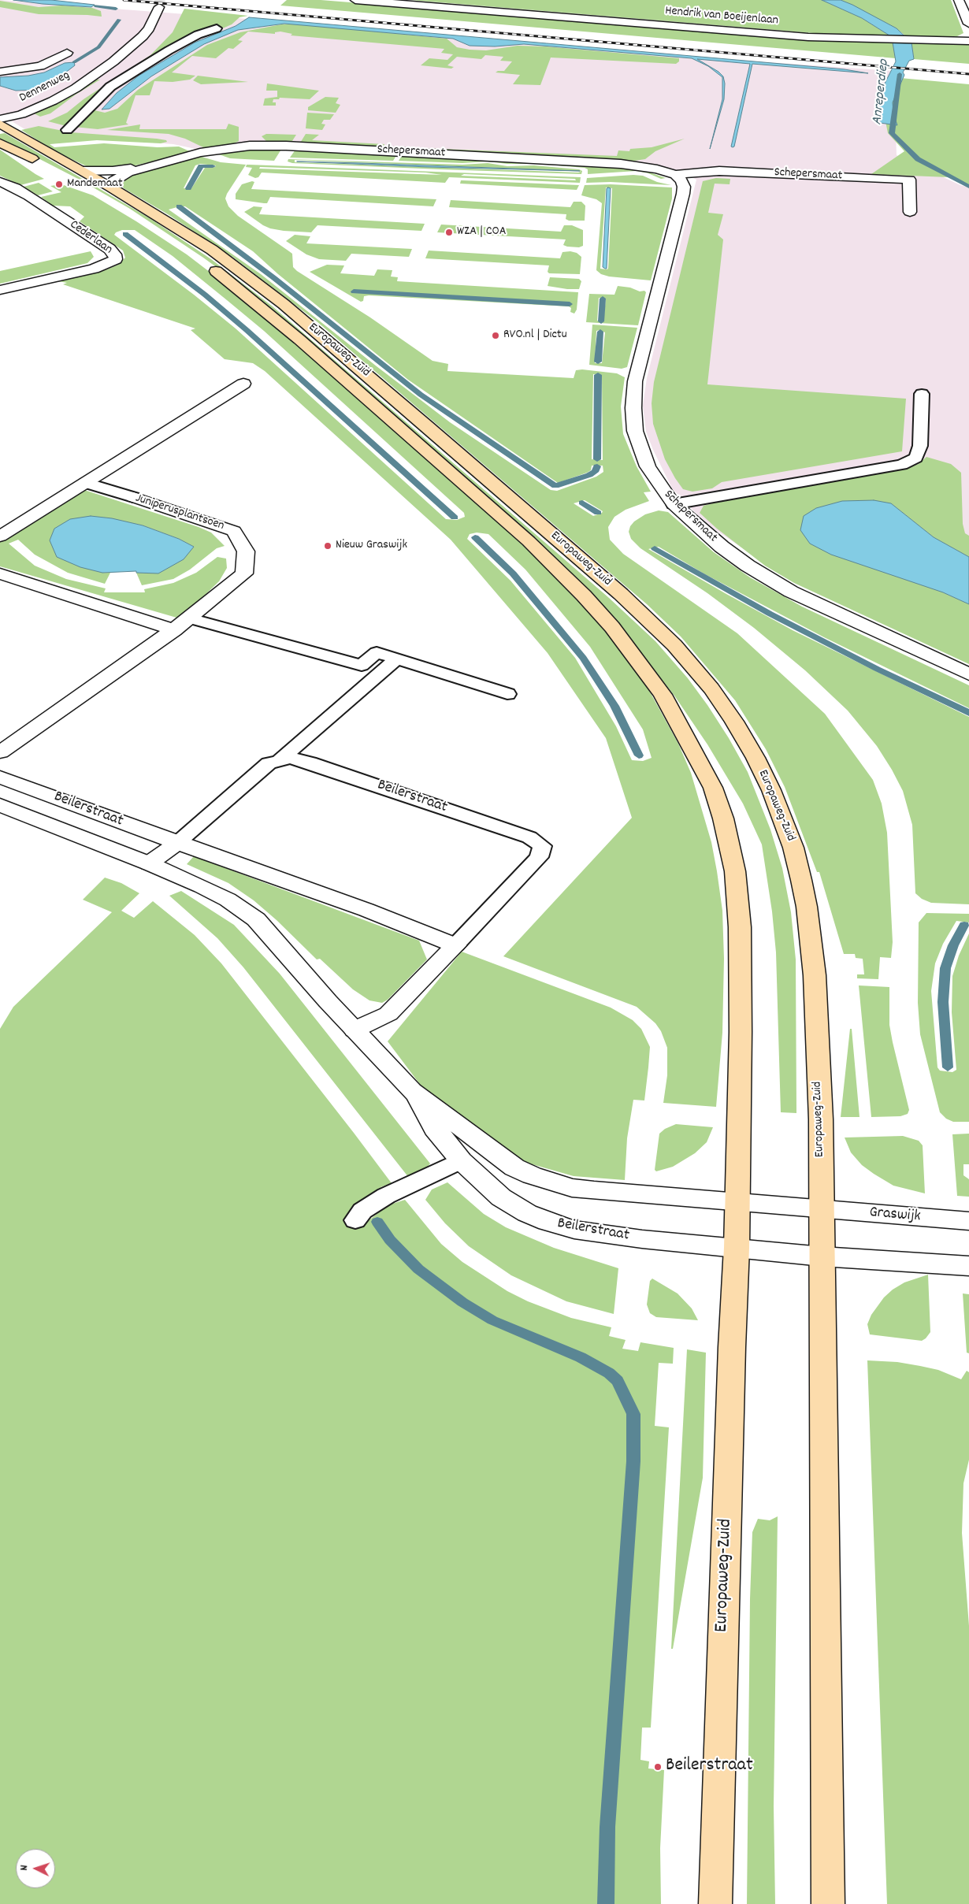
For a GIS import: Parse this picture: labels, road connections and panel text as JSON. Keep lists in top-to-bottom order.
{
  "streets": {
    "main road": ["Europaweg-Zuid"],
    "street": [
      "Hendrik van Boeijenlaan",
      "Dennenweg",
      "Schepersmaat",
      "Cederlaan",
      "Juniperusplantsoen",
      "Beilerstraat",
      "Graswijk"
    ]
  },
  "crossings": [
    ["Schepersmaat", "Europaweg-Zuid"],
    ["Europaweg-Zuid", "Beilerstraat"],
    ["Europaweg-Zuid", "Graswijk"]
  ],
  "water": ["Anreperdiep"],
  "places": [
    "Mandemaat",
    "WZA | COA",
    "RVO.nl | Dictu",
    "Nieuw Graswijk",
    "Beilerstraat"
  ],
  "north": "left"
}
